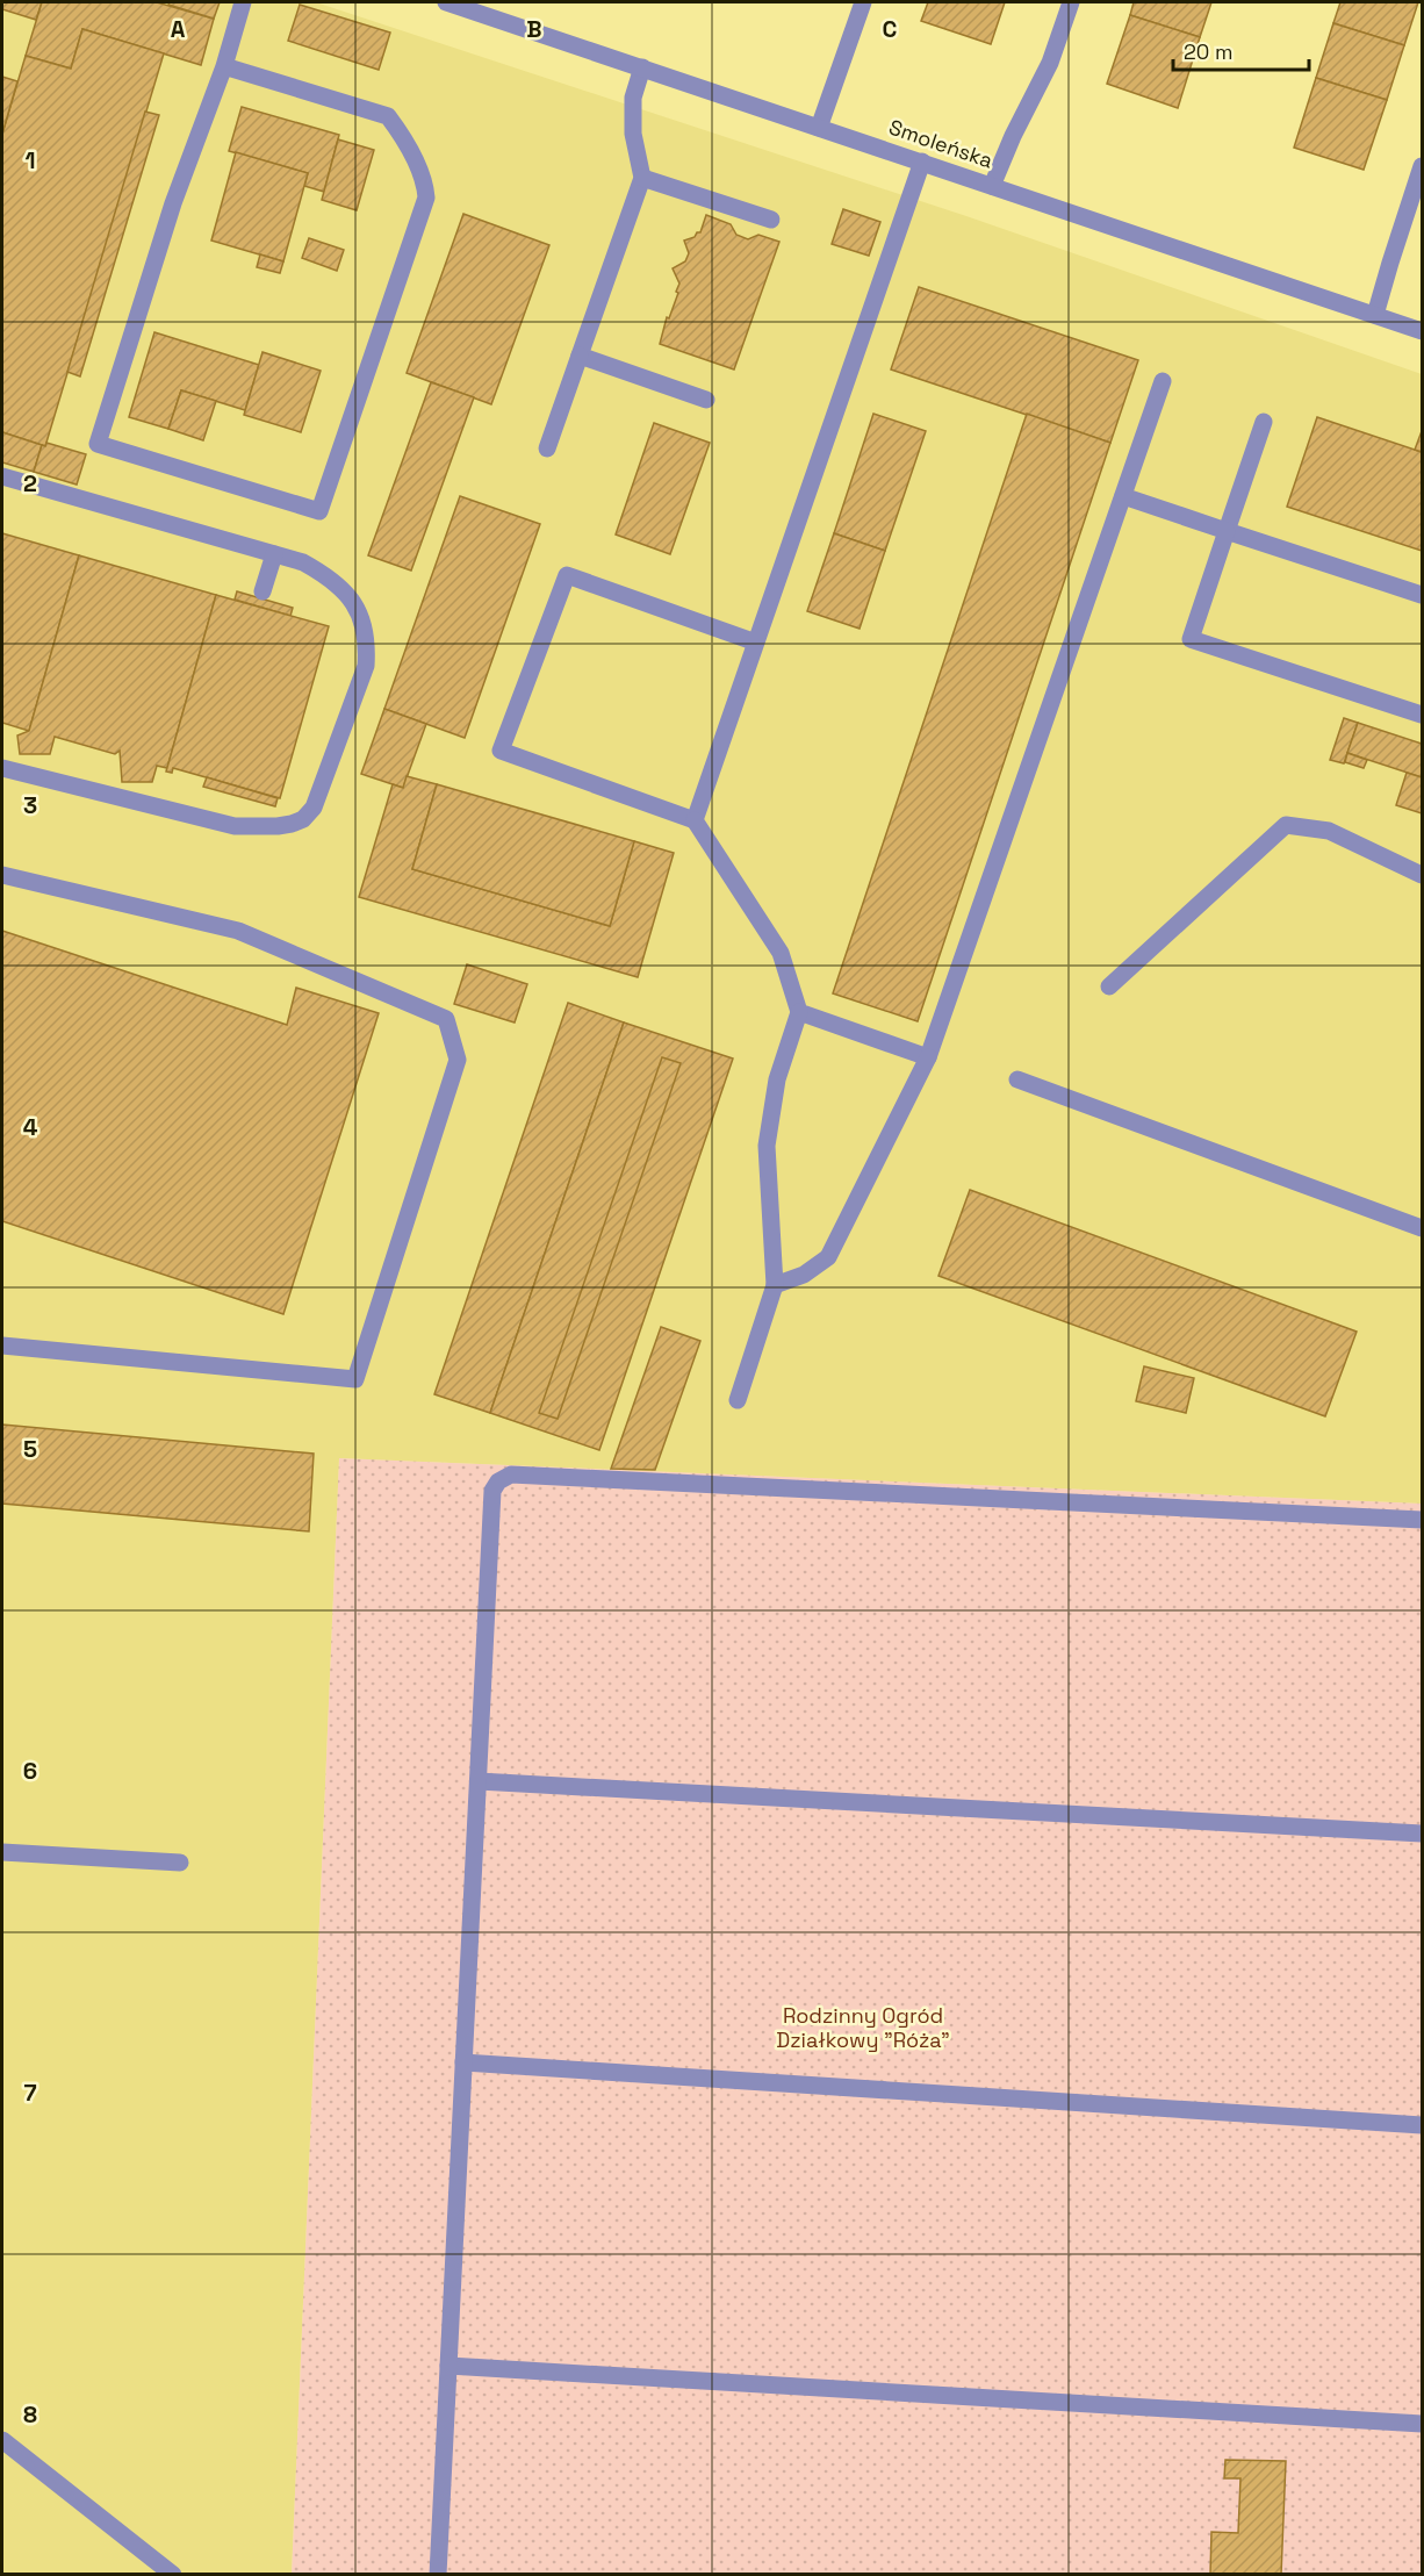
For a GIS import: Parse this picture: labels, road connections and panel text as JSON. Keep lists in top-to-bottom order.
{
  "streets": {
    "street": ["Smoleńska"]
  },
  "parks": ["Rodzinny Ogród Działkowy \"Róża\""],
  "scale_bar": "20 m",
  "grid": {
    "columns": ["A", "B", "C"],
    "rows": [
      "1",
      "2",
      "3",
      "4",
      "5",
      "6",
      "7",
      "8"
    ]
  }
}
